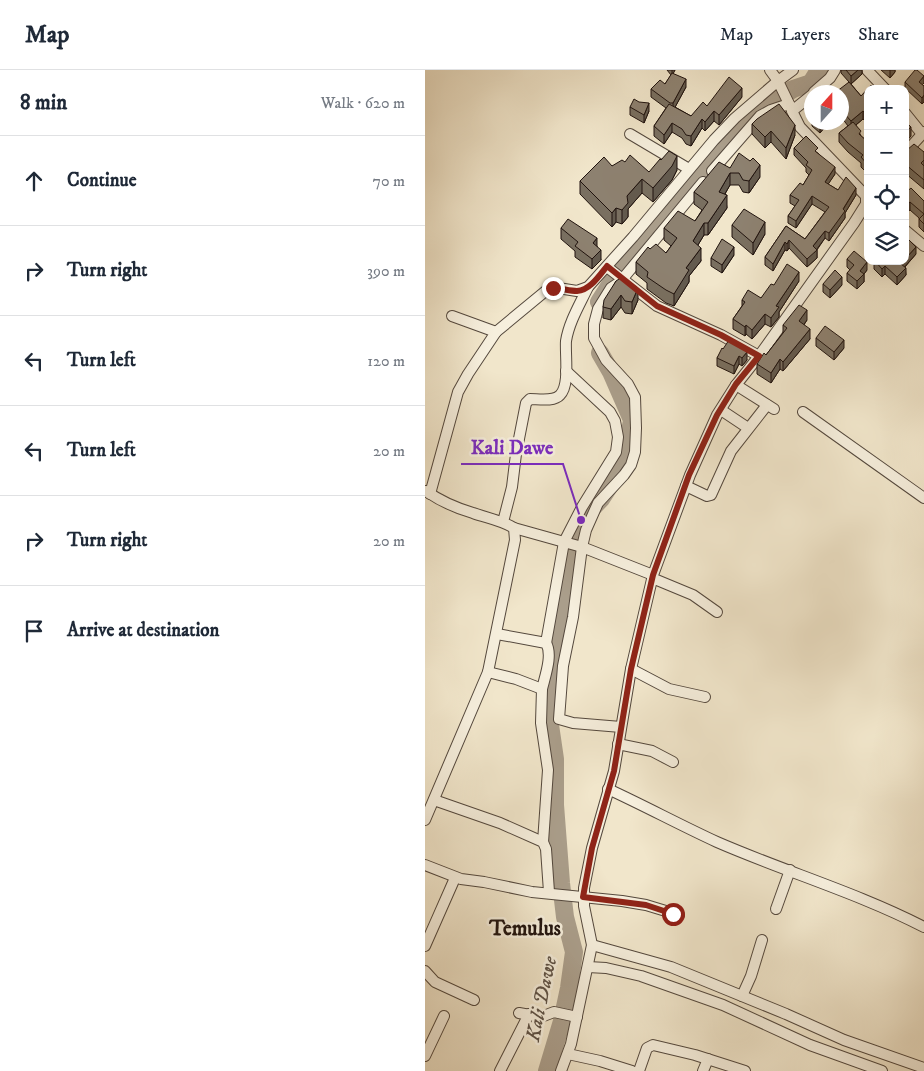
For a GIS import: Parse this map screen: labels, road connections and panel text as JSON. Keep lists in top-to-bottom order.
{
  "districts": ["Temulus"],
  "water": ["Kali Dawe"],
  "places": ["Kali Dawe"],
  "north": "top",
  "page": {
    "header": "Map",
    "nav": ["Map", "Layers", "Share"],
    "heading": ["8 min", "Walk · 620 m"],
    "map_buttons": ["+", "−"],
    "list": [
      ["Continue", "70 m"],
      ["Turn right", "390 m"],
      ["Turn left", "120 m"],
      ["Turn left", "20 m"],
      ["Turn right", "20 m"],
      "Arrive at destination"
    ]
  }
}
